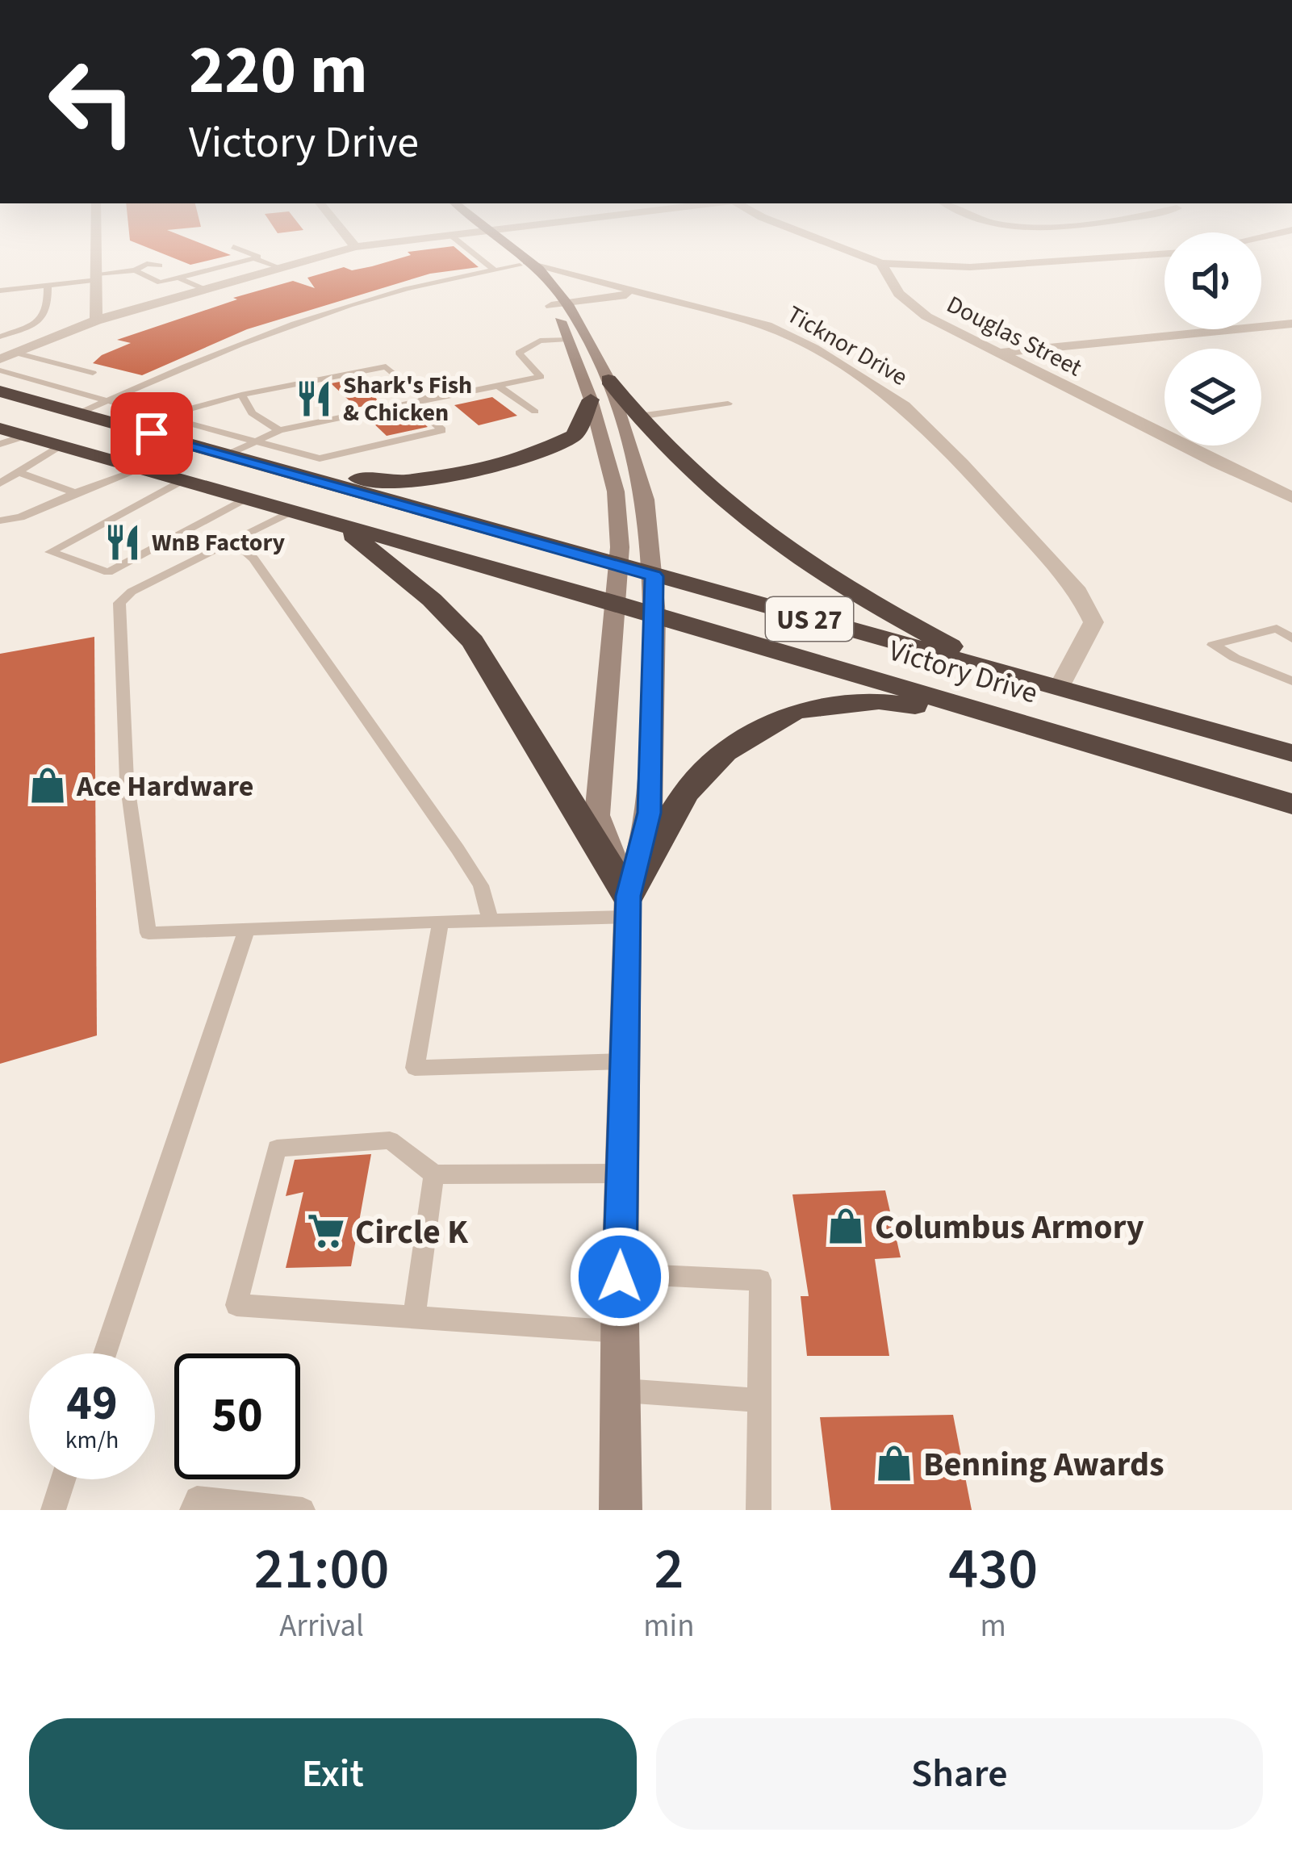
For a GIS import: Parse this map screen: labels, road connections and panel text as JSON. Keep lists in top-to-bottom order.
{
  "streets": {
    "highway": ["US 27", "Victory Drive"],
    "street": ["Douglas Street", "Ticknor Drive"]
  },
  "crossings": [
    ["Ticknor Drive", "Victory Drive"]
  ],
  "places": {
    "restaurant": ["Shark's Fish & Chicken", "WnB Factory"],
    "shop": ["Ace Hardware", "Columbus Armory", "Benning Awards"],
    "supermarket": ["Circle K"]
  },
  "page": {
    "turn": ["220 m", "Victory Drive"],
    "speed": "49 km/h",
    "limit": "50",
    "eta": [
      "21:00",
      "Arrival",
      "2",
      "min",
      "430",
      "m"
    ],
    "buttons": ["Exit", "Share"]
  }
}
